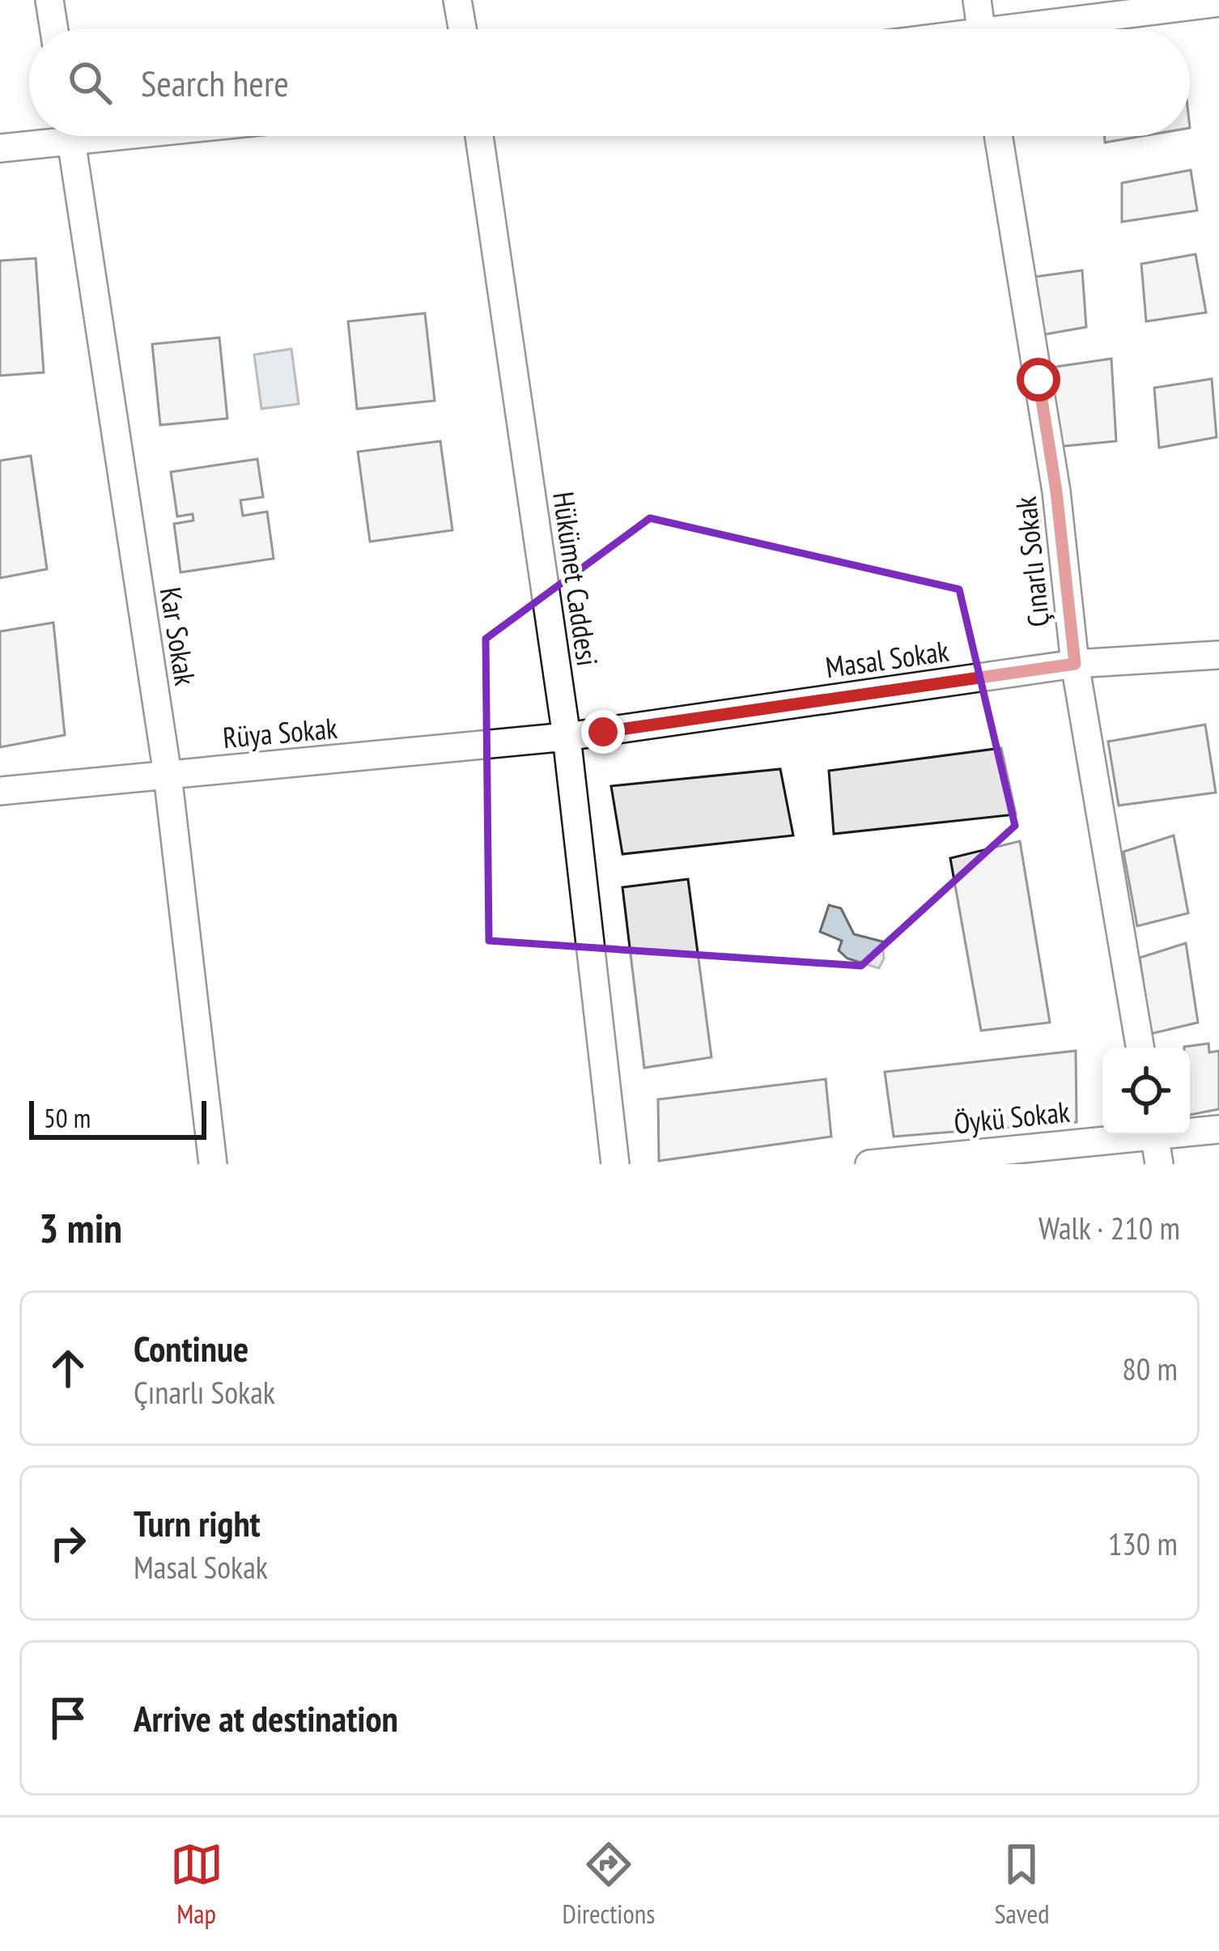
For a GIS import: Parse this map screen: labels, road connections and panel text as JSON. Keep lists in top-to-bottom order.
{
  "streets": {
    "street": [
      "Çınarlı Sokak",
      "Hükümet Caddesi",
      "Kar Sokak",
      "Masal Sokak",
      "Rüya Sokak",
      "Öykü Sokak"
    ]
  },
  "crossings": [
    ["Çınarlı Sokak", "Masal Sokak"],
    ["Hükümet Caddesi", "Masal Sokak"],
    ["Hükümet Caddesi", "Rüya Sokak"],
    ["Kar Sokak", "Rüya Sokak"],
    ["Masal Sokak", "Rüya Sokak"]
  ],
  "scale_bar": "50 m",
  "page": {
    "search": "Search here",
    "scale": "50 m",
    "heading": ["3 min", "Walk · 210 m"],
    "list": [
      ["Continue", "Çınarlı Sokak", "80 m"],
      ["Turn right", "Masal Sokak", "130 m"],
      "Arrive at destination"
    ],
    "nav": ["Map", "Directions", "Saved"]
  }
}
